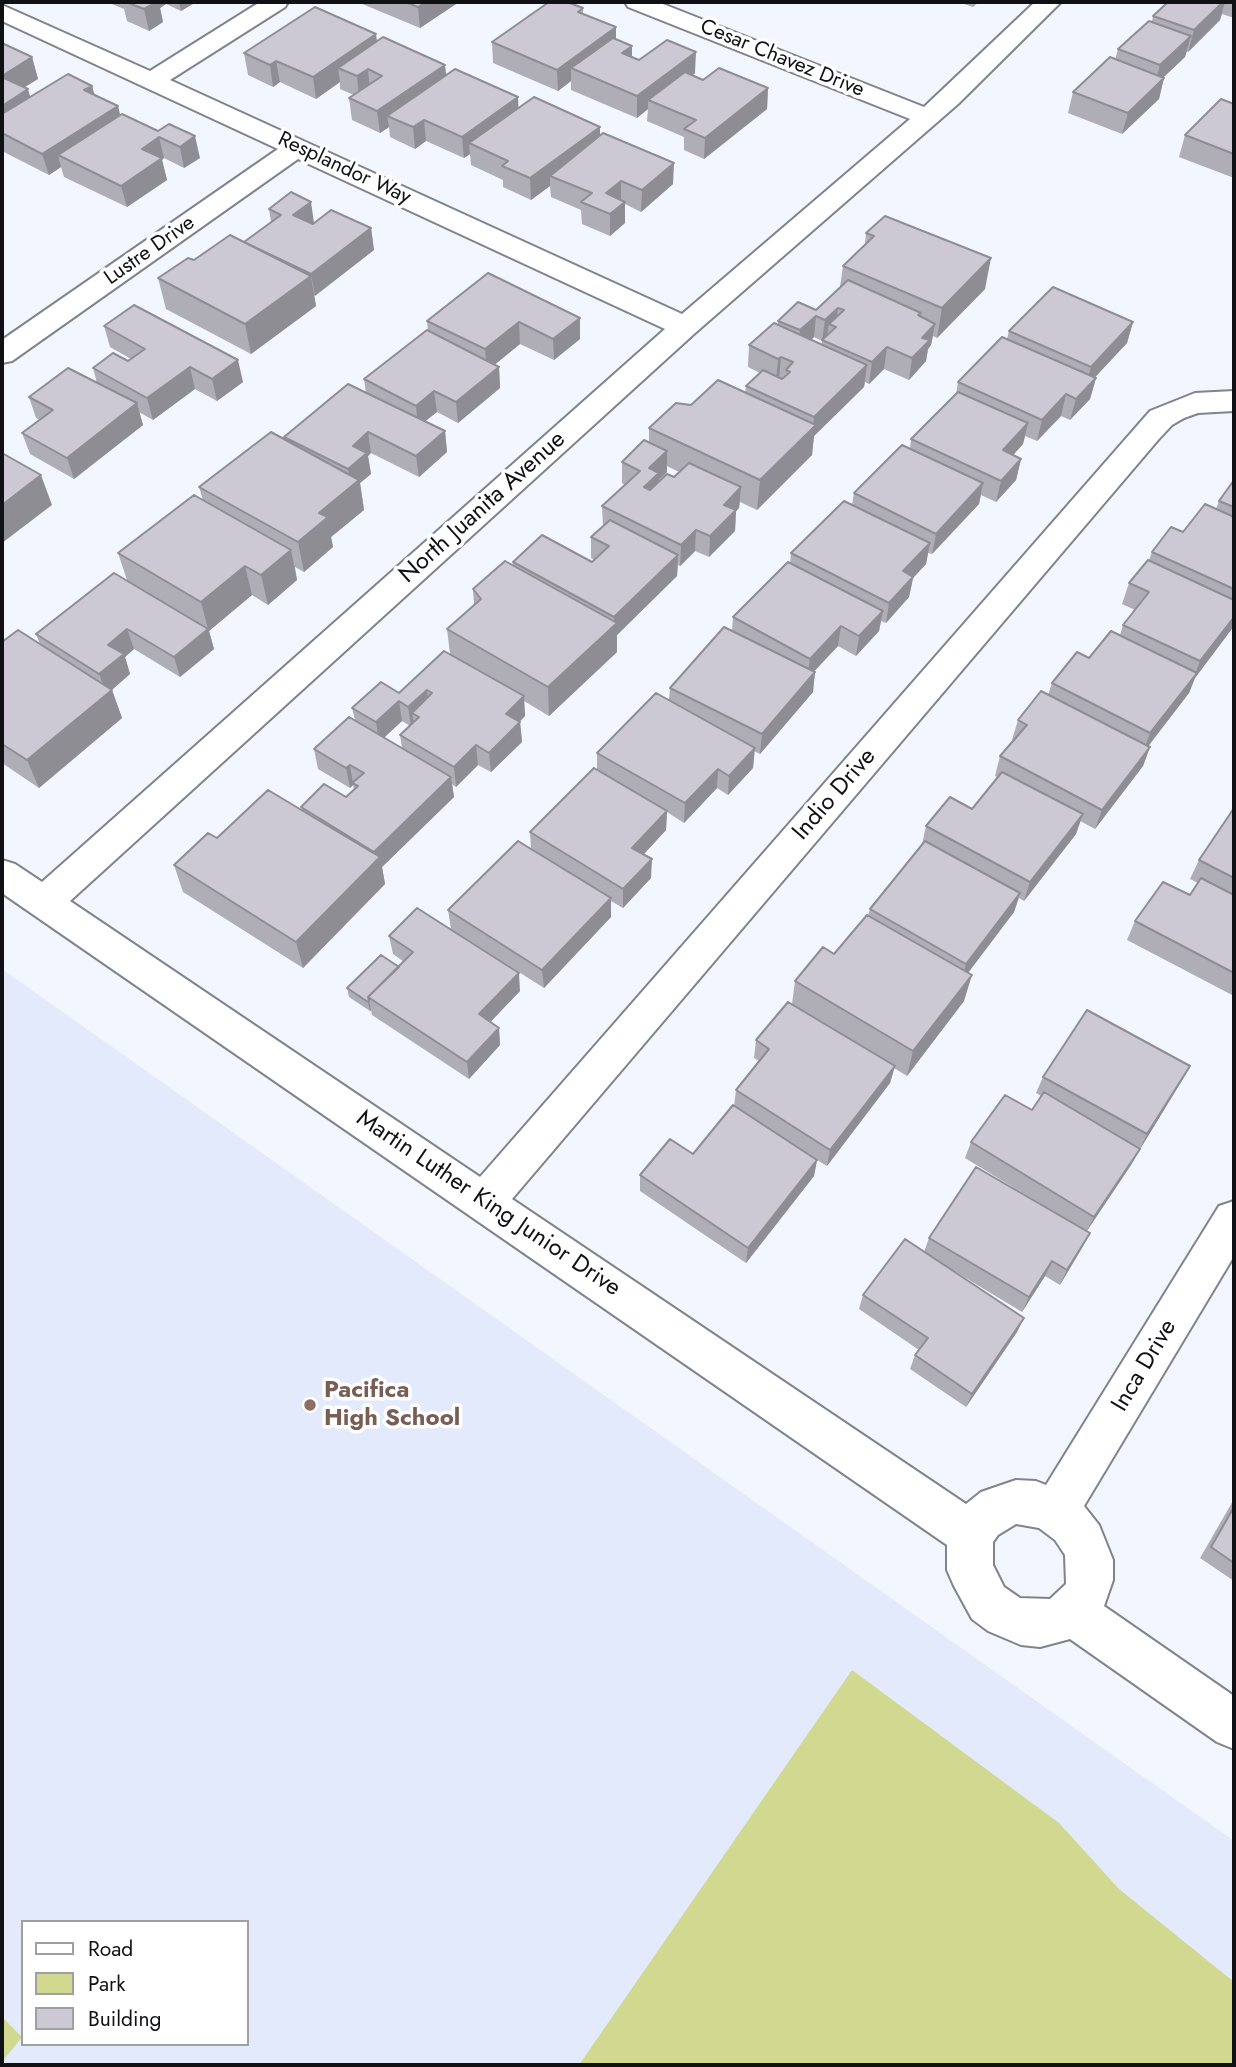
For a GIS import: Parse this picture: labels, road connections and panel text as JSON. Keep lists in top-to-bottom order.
{
  "streets": {
    "street": [
      "Cesar Chavez Drive",
      "Resplandor Way",
      "Lustre Drive",
      "North Juanita Avenue",
      "Indio Drive",
      "Martin Luther King Junior Drive",
      "Inca Drive"
    ]
  },
  "crossings": [
    ["Cesar Chavez Drive", "North Juanita Avenue"],
    ["Resplandor Way", "Lustre Drive"],
    ["Resplandor Way", "North Juanita Avenue"],
    ["North Juanita Avenue", "Martin Luther King Junior Drive"],
    ["Indio Drive", "Martin Luther King Junior Drive"],
    ["Martin Luther King Junior Drive", "Inca Drive"]
  ],
  "places": ["Pacifica High School"],
  "legend": ["Road", "Park", "Building"]
}
